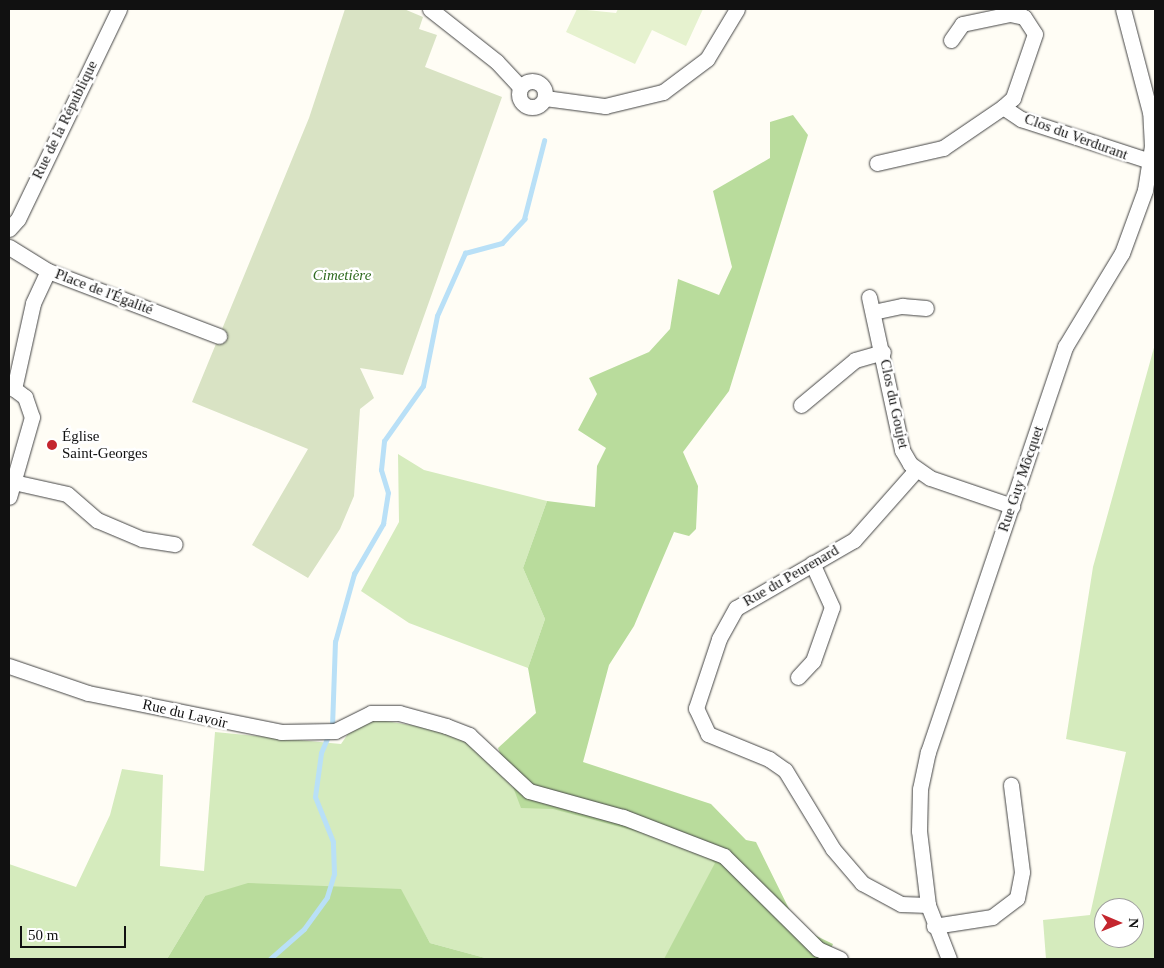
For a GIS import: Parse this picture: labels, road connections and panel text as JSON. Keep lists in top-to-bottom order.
{
  "streets": {
    "street": [
      "Rue de la République",
      "Clos du Verdurant",
      "Place de l'Égalité",
      "Clos du Goujet",
      "Rue Guy Môcquet",
      "Rue du Peurenard",
      "Rue du Lavoir"
    ]
  },
  "crossings": [
    ["Clos du Verdurant", "Rue Guy Môcquet"],
    ["Clos du Goujet", "Rue du Peurenard"],
    ["Rue Guy Môcquet", "Rue du Peurenard"]
  ],
  "parks": ["Cimetière"],
  "places": ["Église Saint-Georges"],
  "scale_bar": "50 m",
  "north": "right"
}
